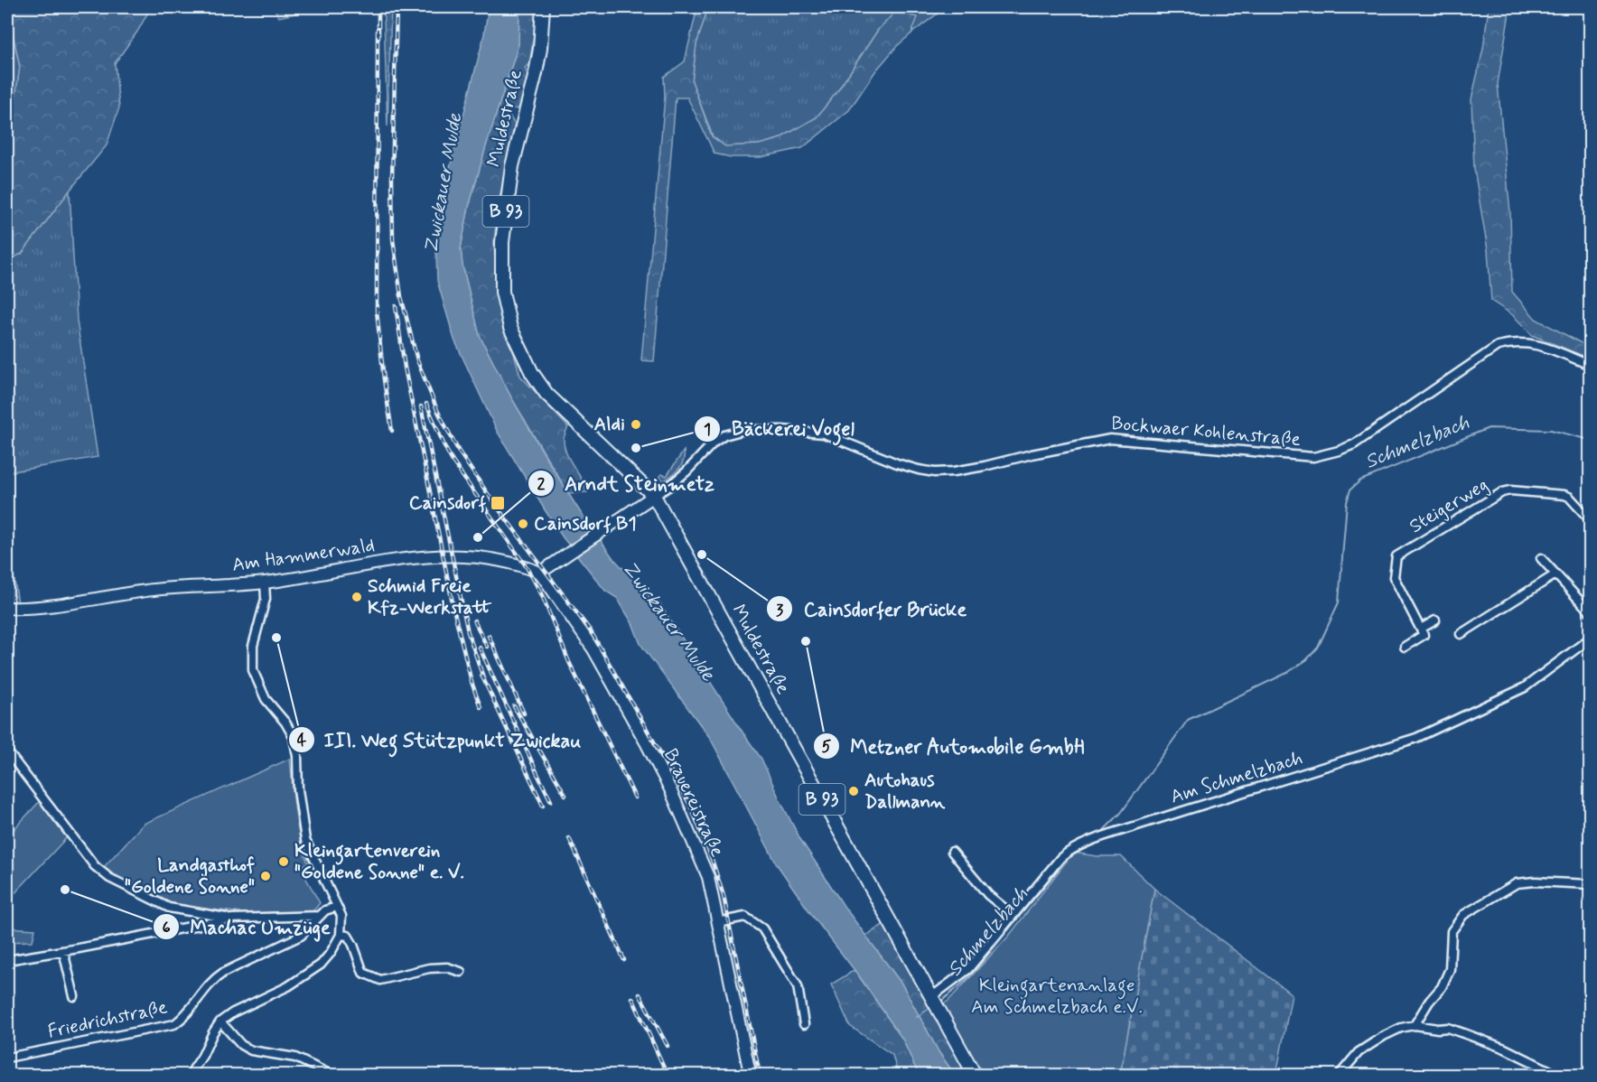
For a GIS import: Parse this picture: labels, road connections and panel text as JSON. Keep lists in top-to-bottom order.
{
  "streets": {
    "main road": [
      "Muldestraße",
      "B 93",
      "Am Hammerwald",
      "Brauereistraße"
    ],
    "street": [
      "Bockwaer Kohlenstraße",
      "Steigerweg",
      "Am Schmelzbach",
      "Friedrichstraße"
    ]
  },
  "crossings": [
    ["Muldestraße", "Bockwaer Kohlenstraße"],
    ["Muldestraße", "Am Schmelzbach"],
    ["Am Hammerwald", "Brauereistraße"]
  ],
  "water": ["Zwickauer Mulde", "Schmelzbach"],
  "parks": ["Kleingartenanlage Am Schmelzbach e.V."],
  "places": {
    "other": [
      "Aldi",
      "Bäckerei Vogel",
      "Cainsdorf B1",
      "Arndt Steinmetz",
      "Cainsdorfer Brücke",
      "Schmid Freie Kfz-Werkstatt",
      "III. Weg Stützpunkt Zwickau",
      "Metzner Automobile GmbH",
      "Autohaus Dallmann",
      "Kleingartenverein \"Goldene Sonne\" e. V.",
      "Landgasthof \"Goldene Sonne\"",
      "Machac Umzüge"
    ],
    "transit": ["Cainsdorf"]
  }
}
